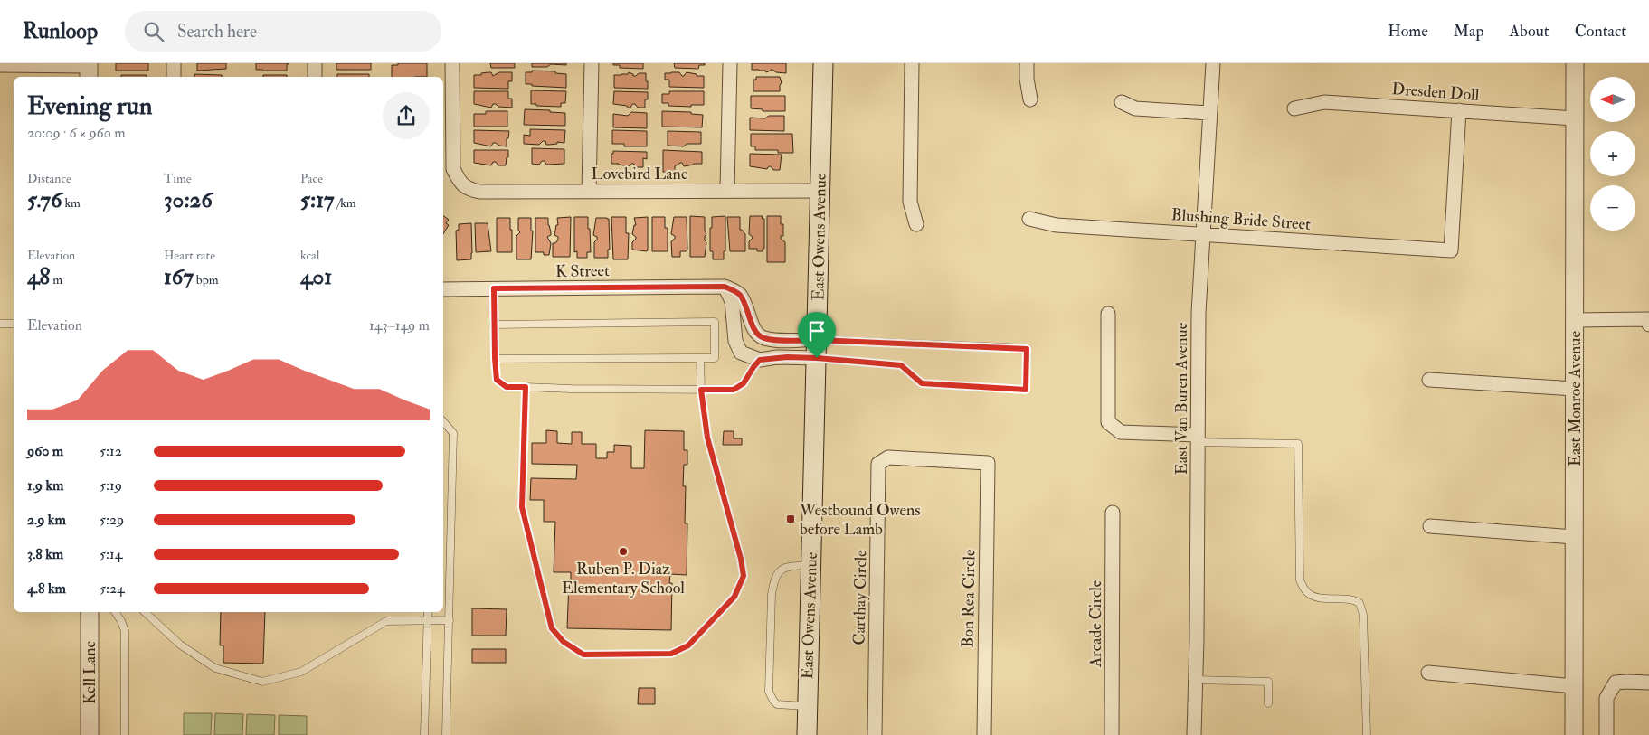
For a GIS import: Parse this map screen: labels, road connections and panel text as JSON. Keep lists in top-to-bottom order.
{
  "streets": {
    "main road": ["East Owens Avenue"],
    "street": [
      "Dresden Doll",
      "Lovebird Lane",
      "Blushing Bride Street",
      "K Street",
      "East Van Buren Avenue",
      "East Monroe Avenue",
      "Carthay Circle",
      "Bon Rea Circle",
      "Arcade Circle",
      "Kell Lane"
    ]
  },
  "crossings": [
    ["Dresden Doll", "Blushing Bride Street"],
    ["Dresden Doll", "East Monroe Avenue"],
    ["Lovebird Lane", "East Owens Avenue"],
    ["Blushing Bride Street", "East Van Buren Avenue"],
    ["Carthay Circle", "Bon Rea Circle"]
  ],
  "places": {
    "transit": ["Westbound Owens before Lamb"],
    "other": ["Ruben P. Diaz Elementary School"]
  },
  "north": "left",
  "page": {
    "header": "Runloop",
    "search": "Search here",
    "nav": [
      "Home",
      "Map",
      "About",
      "Contact"
    ],
    "map_buttons": ["+", "−"],
    "heading": ["Evening run", "20:09 · 6 × 960 m"],
    "stats": [
      ["Distance", "5.76 km"],
      ["Time", "30:26"],
      ["Pace", "5:17 /km"],
      ["Elevation", "48 m"],
      ["Heart rate", "167 bpm"],
      ["kcal", "401"]
    ],
    "chart": ["Elevation", "143–149 m"],
    "list": [
      {
        "name": "960 m",
        "note": "5:12"
      },
      {
        "name": "1.9 km",
        "note": "5:19"
      },
      {
        "name": "2.9 km",
        "note": "5:29"
      },
      {
        "name": "3.8 km",
        "note": "5:14"
      },
      {
        "name": "4.8 km",
        "note": "5:24"
      }
    ]
  }
}
